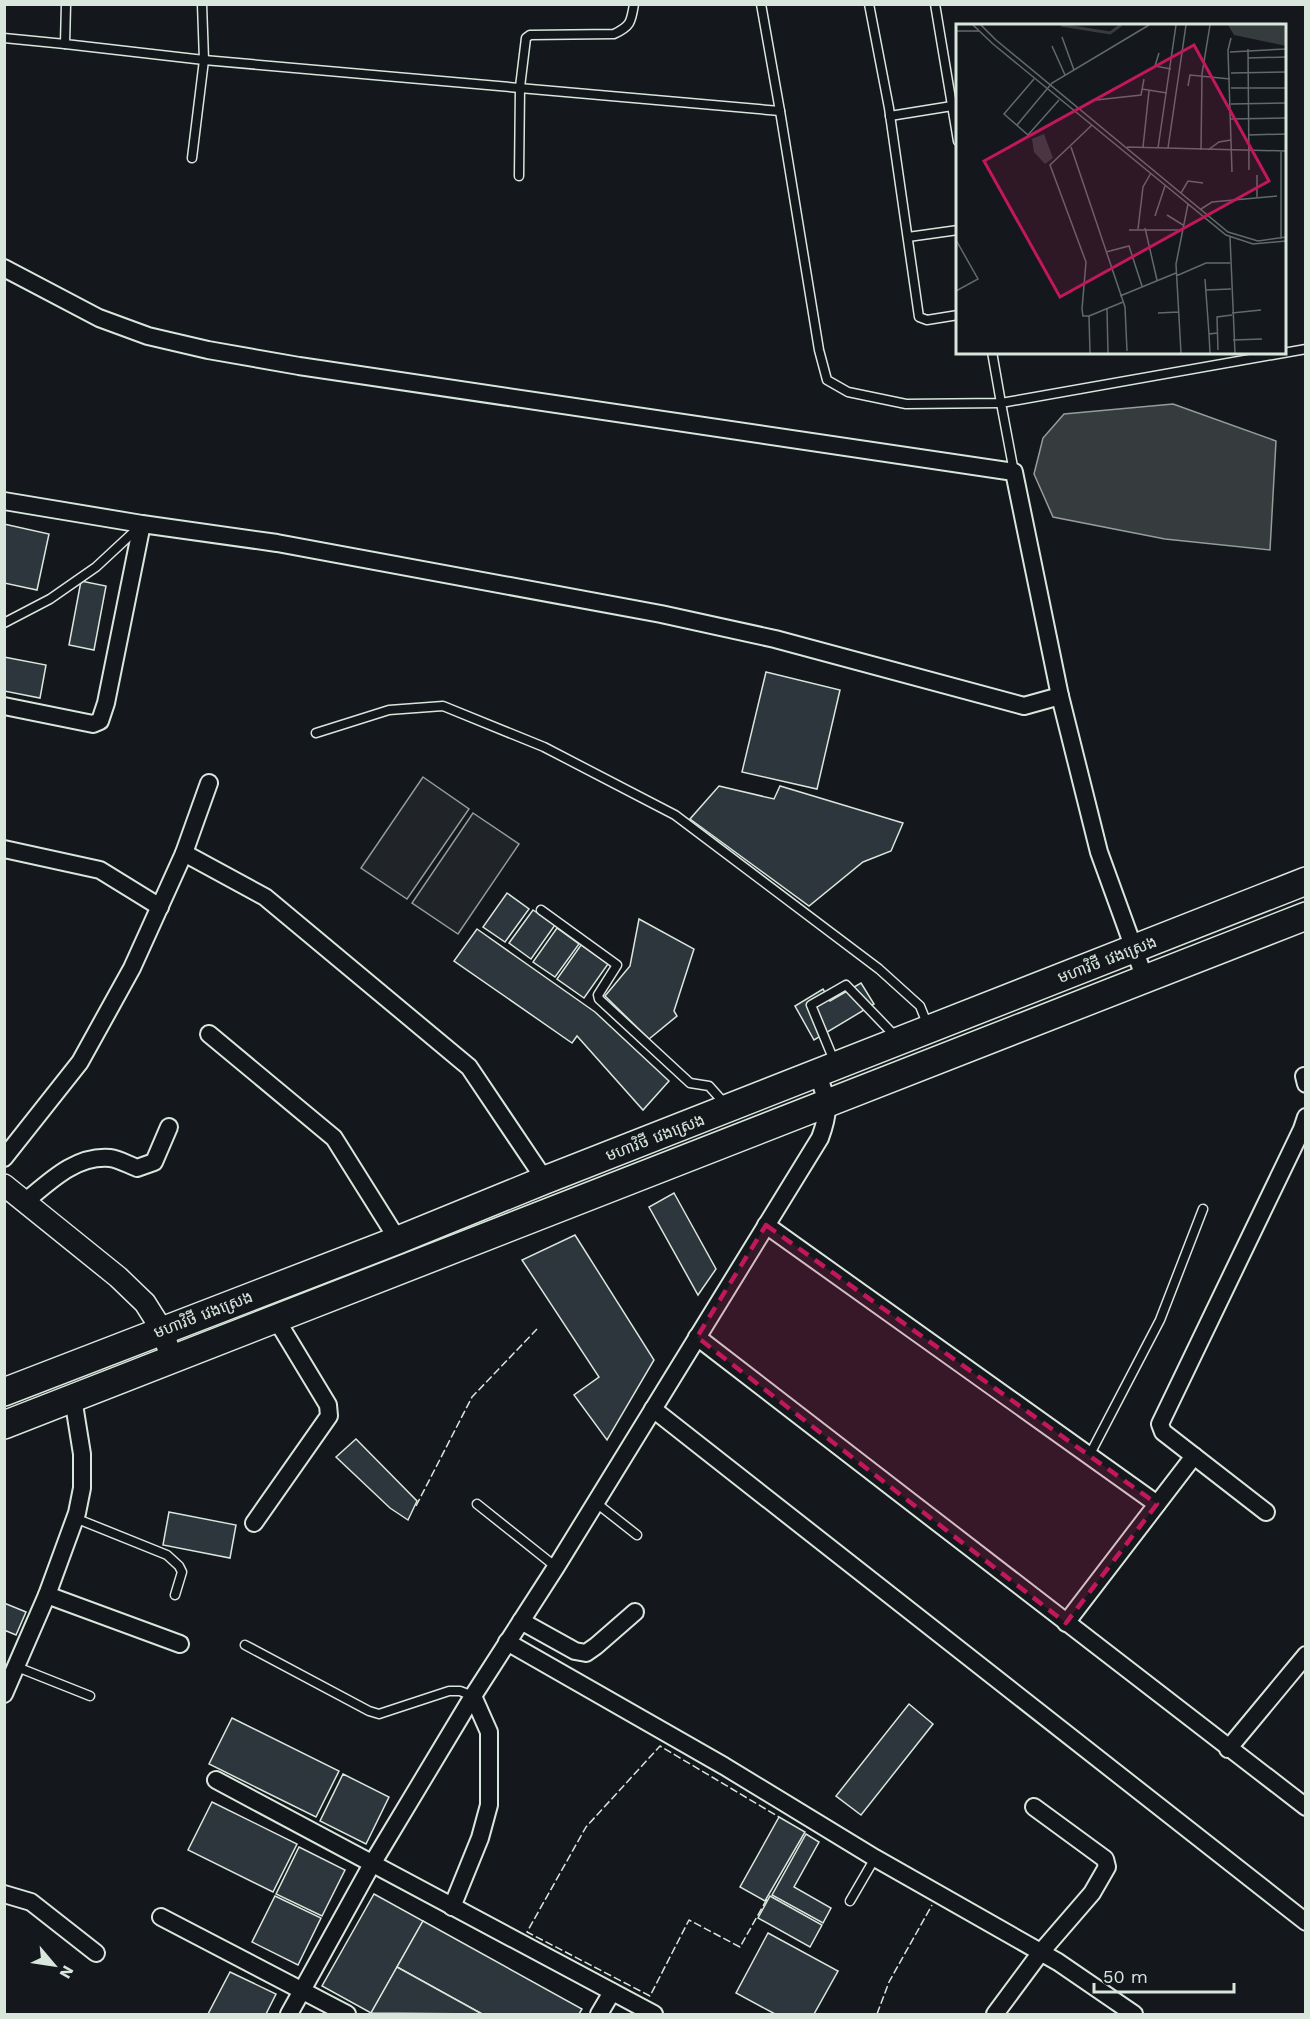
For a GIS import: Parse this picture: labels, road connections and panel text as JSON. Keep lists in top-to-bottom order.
{
  "streets": {
    "main road": ["មហាវិថី វេងស្រេង"]
  },
  "scale_bar": "50 m",
  "north": "bottom right"
}
